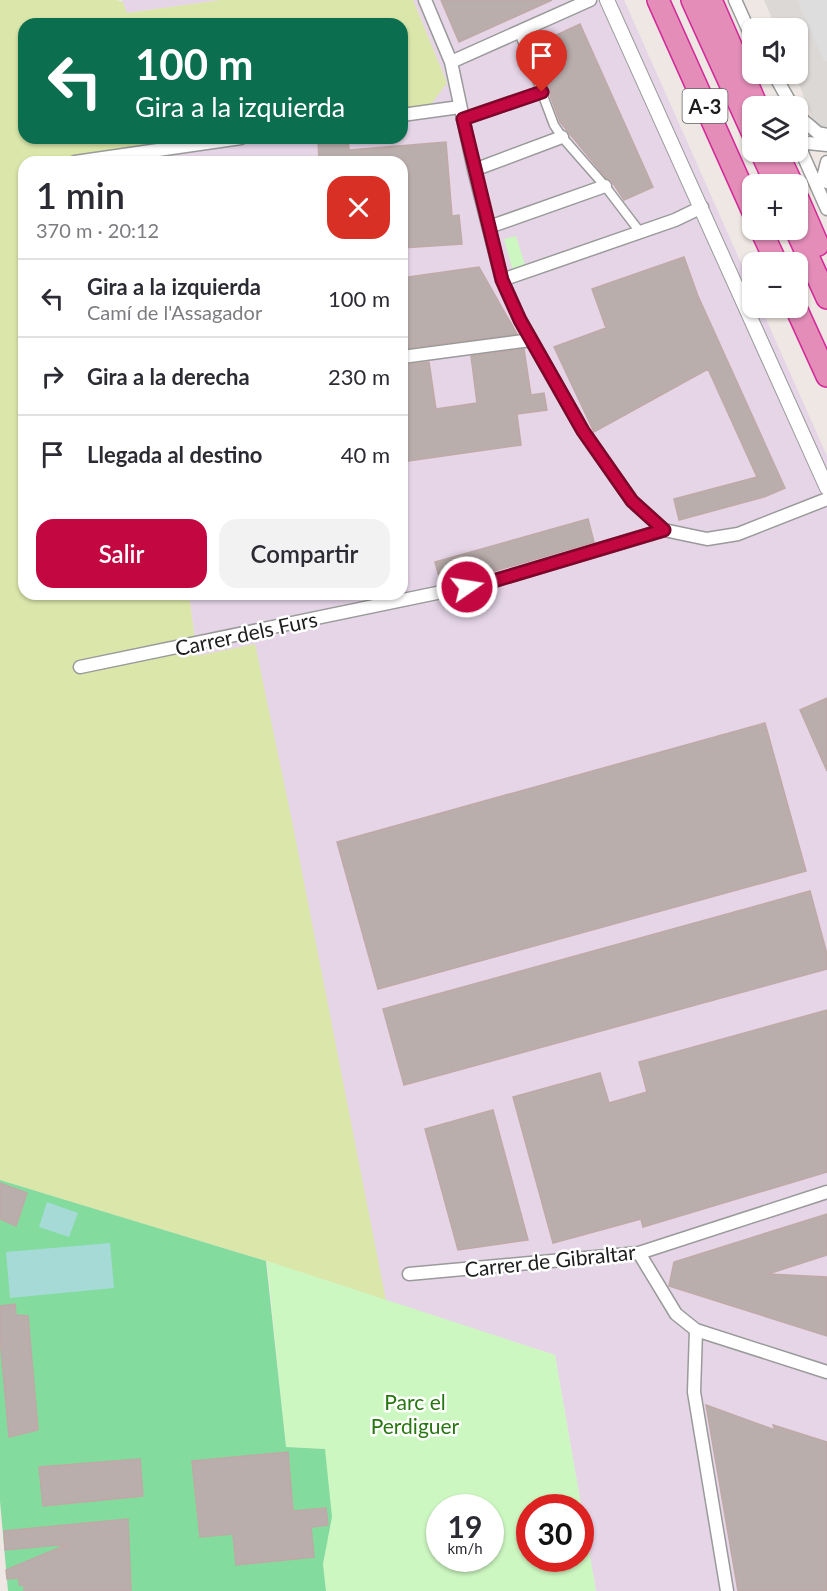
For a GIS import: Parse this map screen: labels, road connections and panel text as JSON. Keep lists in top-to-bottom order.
{
  "streets": {
    "highway": ["A-3"],
    "street": ["Carrer dels Furs", "Carrer de Gibraltar"]
  },
  "parks": ["Parc el Perdiguer"],
  "page": {
    "map_buttons": ["+", "−"],
    "turn": ["100 m", "Gira a la izquierda"],
    "heading": ["1 min", "370 m · 20:12"],
    "list": [
      {
        "name": "Gira a la izquierda",
        "note": "Camí de l'Assagador",
        "value": "100 m"
      },
      {
        "name": "Gira a la derecha",
        "value": "230 m"
      },
      {
        "name": "Llegada al destino",
        "value": "40 m"
      }
    ],
    "buttons": ["Salir", "Compartir"],
    "speed": "19 km/h",
    "limit": "30"
  }
}
